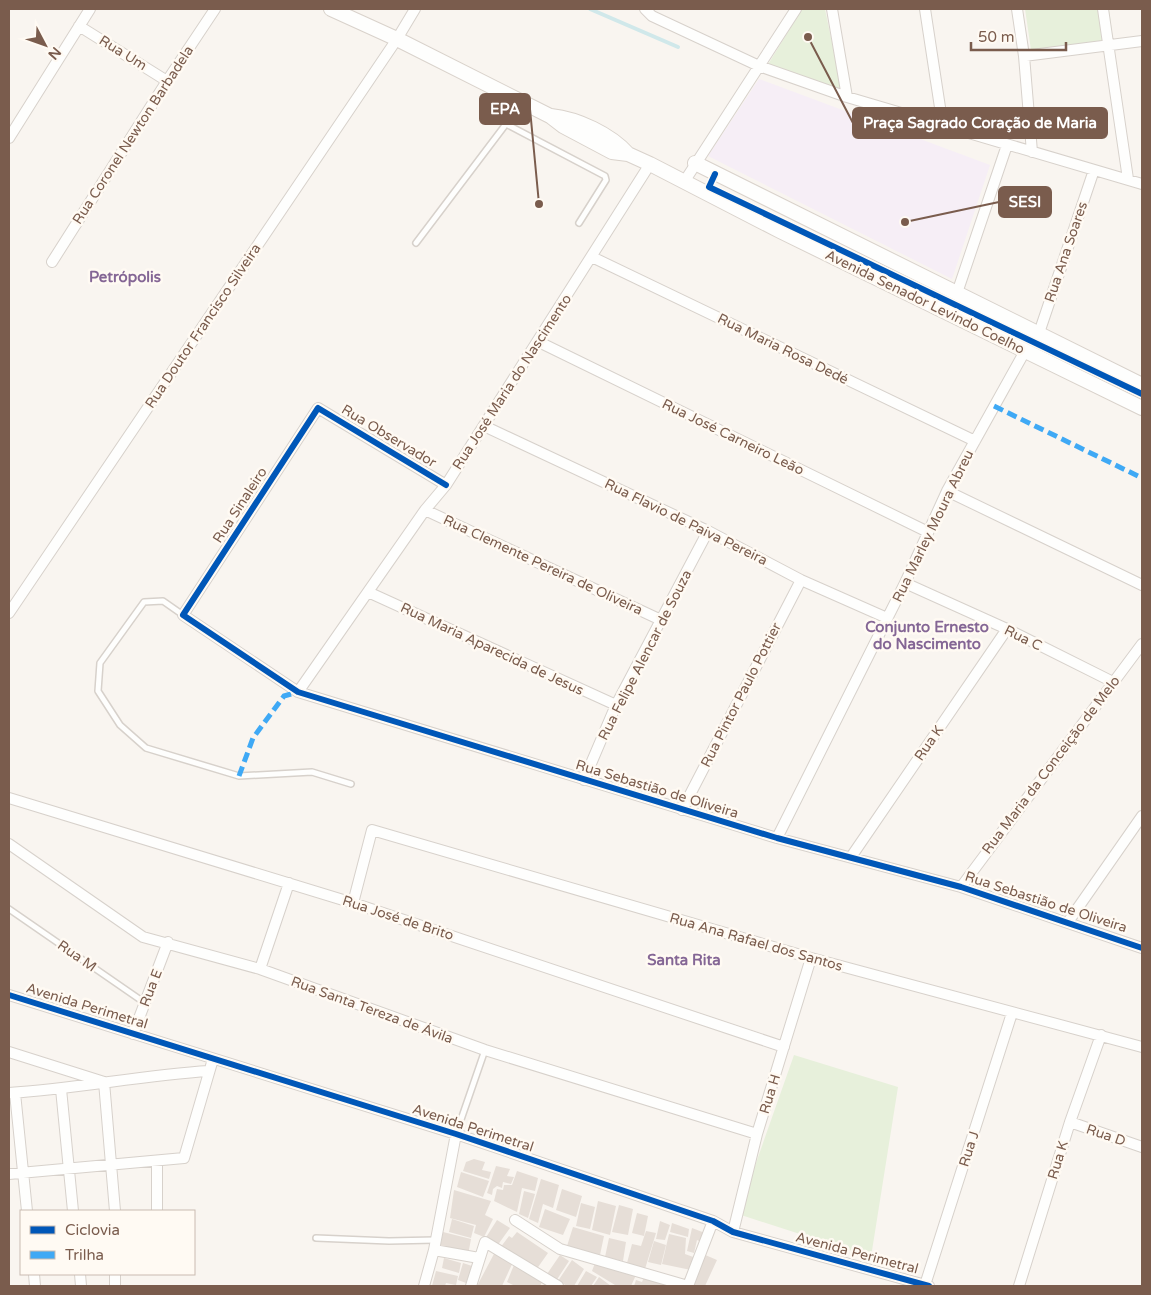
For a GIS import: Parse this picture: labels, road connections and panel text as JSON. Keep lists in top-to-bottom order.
{
  "streets": {
    "street": [
      "Rua Um",
      "Rua Coronel Newton Barbadela",
      "Rua Ana Soares",
      "Avenida Senador Levindo Coelho",
      "Rua Doutor Francisco Silveira",
      "Rua Maria Rosa Dedé",
      "Rua José Maria do Nascimento",
      "Rua Observador",
      "Rua José Carneiro Leão",
      "Rua Sinaleiro",
      "Rua Flavio de Paiva Pereira",
      "Rua Marley Moura Abreu",
      "Rua Clemente Pereira de Oliveira",
      "Rua C",
      "Rua Maria Aparecida de Jesus",
      "Rua Felipe Alencar de Souza",
      "Rua Pintor Paulo Pottier",
      "Rua K",
      "Rua Maria da Conceição de Melo",
      "Rua Sebastião de Oliveira",
      "Rua José de Brito",
      "Rua Ana Rafael dos Santos",
      "Rua E",
      "Avenida Perimetral",
      "Rua Santa Tereza de Ávila",
      "Rua H",
      "Rua D",
      "Rua J"
    ],
    "lane": ["Rua M"]
  },
  "crossings": [
    ["Rua Um", "Rua Coronel Newton Barbadela"],
    ["Rua Ana Soares", "Avenida Senador Levindo Coelho"],
    ["Avenida Senador Levindo Coelho", "Rua Doutor Francisco Silveira"],
    ["Avenida Senador Levindo Coelho", "Rua José Maria do Nascimento"],
    ["Avenida Senador Levindo Coelho", "Rua Marley Moura Abreu"],
    ["Rua Maria Rosa Dedé", "Rua José Maria do Nascimento"],
    ["Rua Maria Rosa Dedé", "Rua Marley Moura Abreu"],
    ["Rua José Maria do Nascimento", "Rua Observador"],
    ["Rua José Maria do Nascimento", "Rua José Carneiro Leão"],
    ["Rua José Maria do Nascimento", "Rua Flavio de Paiva Pereira"],
    ["Rua José Maria do Nascimento", "Rua Clemente Pereira de Oliveira"],
    ["Rua José Maria do Nascimento", "Rua Maria Aparecida de Jesus"],
    ["Rua José Maria do Nascimento", "Rua Sebastião de Oliveira"],
    ["Rua Observador", "Rua Sinaleiro"],
    ["Rua José Carneiro Leão", "Rua Marley Moura Abreu"],
    ["Rua Sinaleiro", "Rua Sebastião de Oliveira"],
    ["Rua Flavio de Paiva Pereira", "Rua Marley Moura Abreu"],
    ["Rua Flavio de Paiva Pereira", "Rua Felipe Alencar de Souza"],
    ["Rua Flavio de Paiva Pereira", "Rua Pintor Paulo Pottier"],
    ["Rua Marley Moura Abreu", "Rua C"],
    ["Rua Marley Moura Abreu", "Rua Sebastião de Oliveira"],
    ["Rua Clemente Pereira de Oliveira", "Rua Felipe Alencar de Souza"],
    ["Rua C", "Rua K"],
    ["Rua C", "Rua Maria da Conceição de Melo"],
    ["Rua Maria Aparecida de Jesus", "Rua Felipe Alencar de Souza"],
    ["Rua Felipe Alencar de Souza", "Rua Sebastião de Oliveira"],
    ["Rua Pintor Paulo Pottier", "Rua Sebastião de Oliveira"],
    ["Rua K", "Rua Sebastião de Oliveira"],
    ["Rua K", "Rua Ana Rafael dos Santos"],
    ["Rua K", "Rua D"],
    ["Rua Maria da Conceição de Melo", "Rua Sebastião de Oliveira"],
    ["Rua José de Brito", "Rua Ana Rafael dos Santos"],
    ["Rua José de Brito", "Rua H"],
    ["Rua Ana Rafael dos Santos", "Rua H"],
    ["Rua Ana Rafael dos Santos", "Rua J"],
    ["Rua M", "Rua E"],
    ["Rua E", "Avenida Perimetral"],
    ["Rua E", "Rua Santa Tereza de Ávila"],
    ["Avenida Perimetral", "Rua H"],
    ["Avenida Perimetral", "Rua J"],
    ["Rua Santa Tereza de Ávila", "Rua H"]
  ],
  "districts": ["Petrópolis", "Conjunto Ernesto do Nascimento", "Santa Rita"],
  "places": ["Praça Sagrado Coração de Maria", "EPA", "SESI"],
  "legend": ["Ciclovia", "Trilha"],
  "scale_bar": "50 m",
  "north": "bottom right"
}
